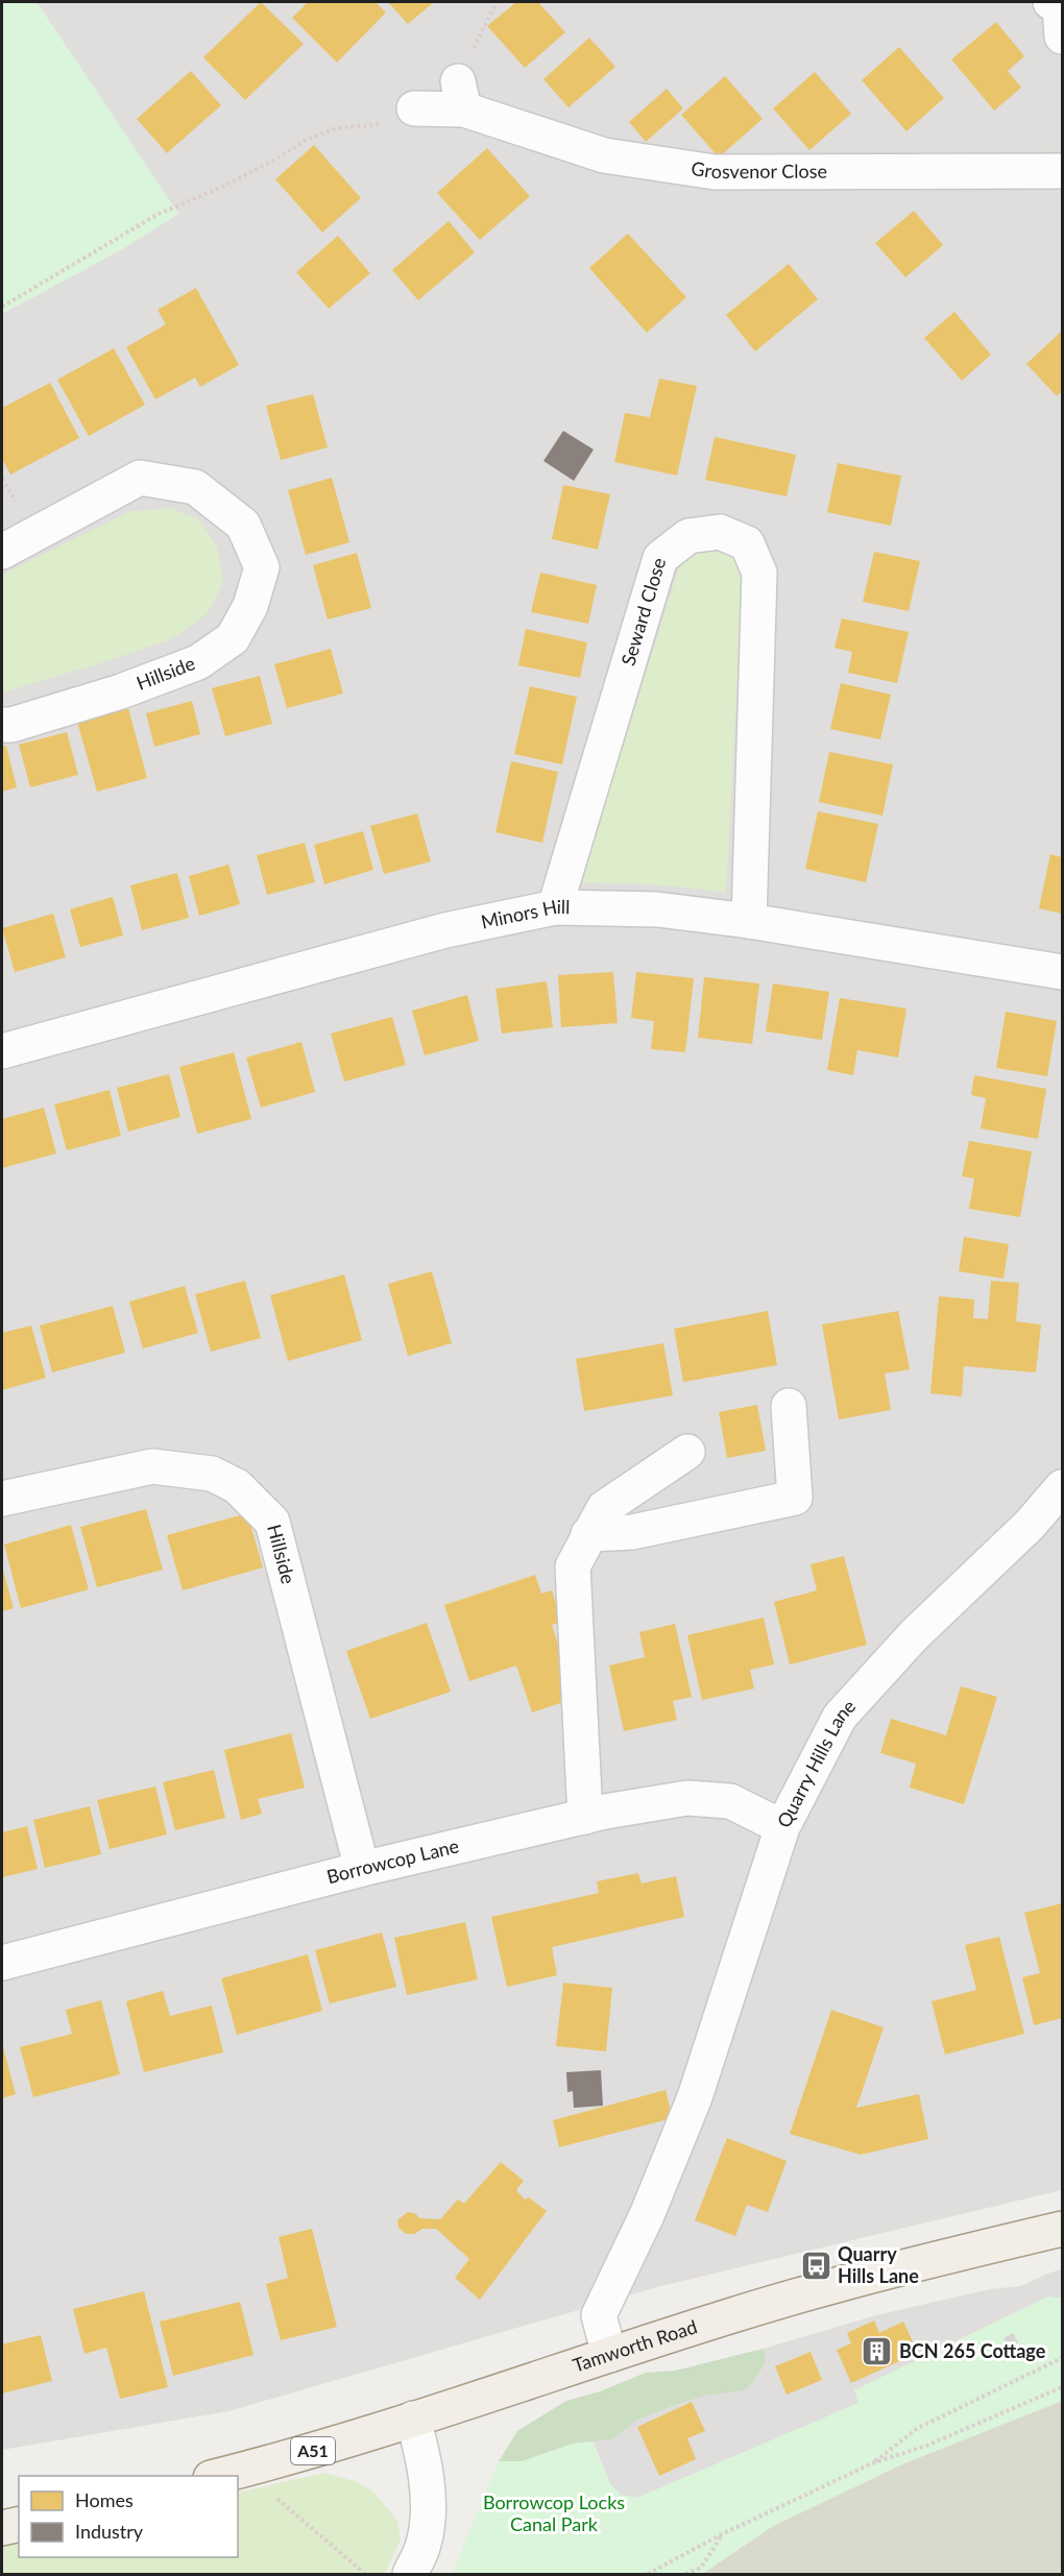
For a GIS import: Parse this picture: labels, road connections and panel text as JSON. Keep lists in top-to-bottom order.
{
  "streets": {
    "main road": ["Tamworth Road", "A51"],
    "street": [
      "Grosvenor Close",
      "Seward Close",
      "Hillside",
      "Minors Hill",
      "Quarry Hills Lane",
      "Borrowcop Lane"
    ]
  },
  "crossings": [
    ["Seward Close", "Minors Hill"],
    ["Hillside", "Borrowcop Lane"],
    ["Quarry Hills Lane", "Borrowcop Lane"],
    ["Quarry Hills Lane", "Tamworth Road"]
  ],
  "parks": ["Borrowcop Locks Canal Park"],
  "places": {
    "bus stop": ["Quarry Hills Lane"],
    "building": ["BCN 265 Cottage"]
  },
  "legend": ["Homes", "Industry"]
}
